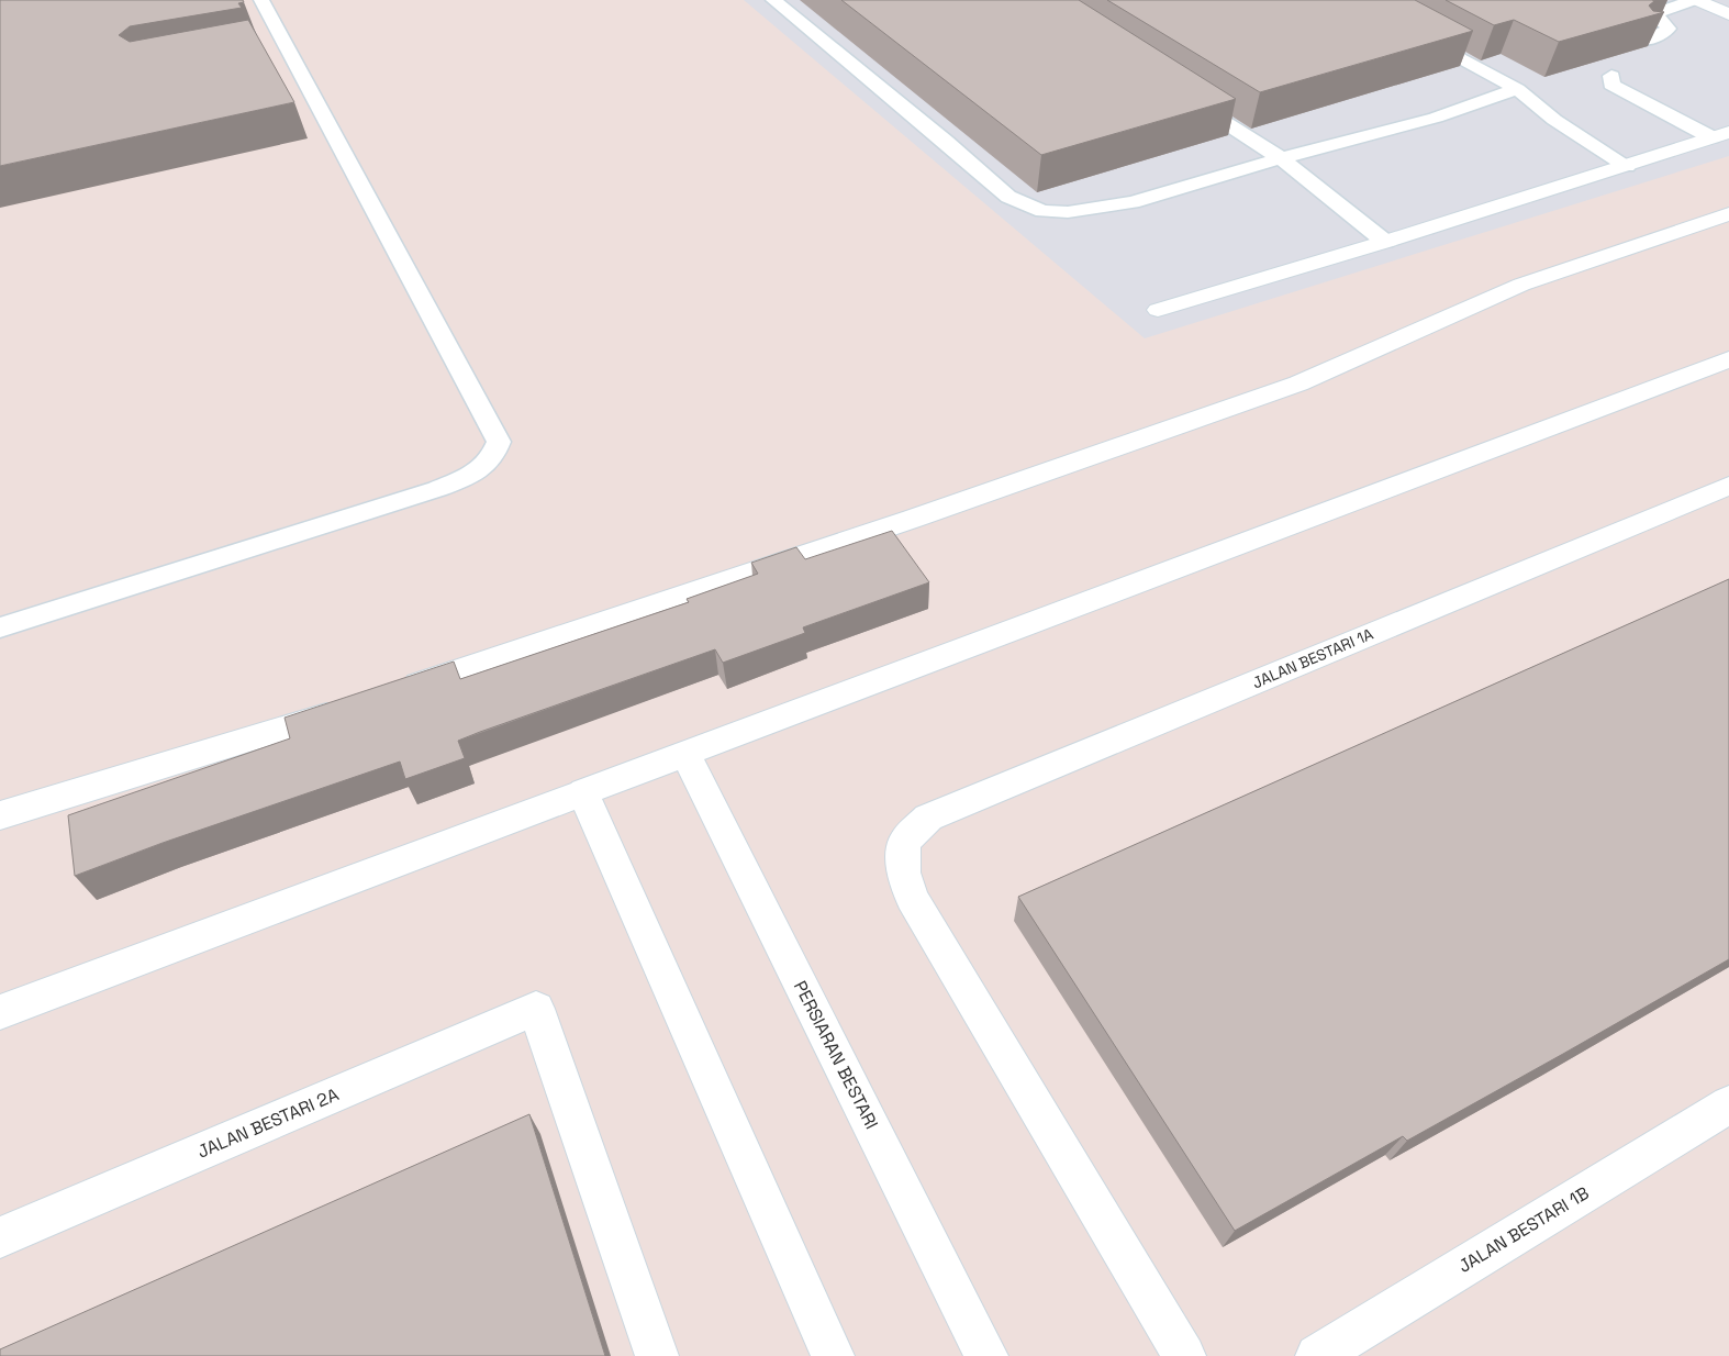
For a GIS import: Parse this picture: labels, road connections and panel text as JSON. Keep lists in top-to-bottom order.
{
  "streets": {
    "street": [
      "JALAN BESTARI 1A",
      "PERSIARAN BESTARI",
      "JALAN BESTARI 2A",
      "JALAN BESTARI 1B"
    ]
  }
}
